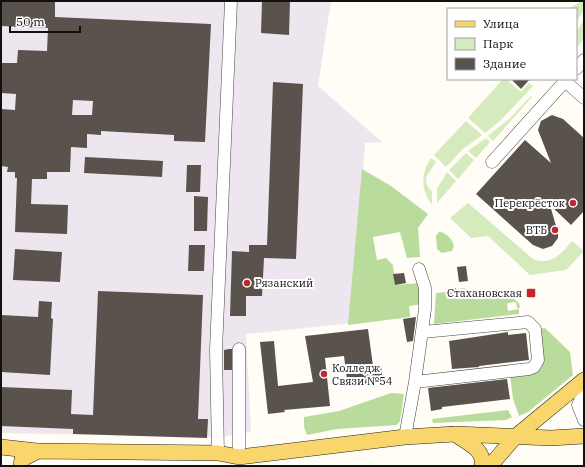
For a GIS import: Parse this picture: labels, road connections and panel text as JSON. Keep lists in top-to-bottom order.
{
  "places": {
    "other": [
      "Перекрёсток",
      "ВТБ",
      "Рязанский",
      "Колледж Связи №54"
    ],
    "transit": ["Стахановская"]
  },
  "legend": ["Улица", "Парк", "Здание"],
  "scale_bar": "50 m"
}
